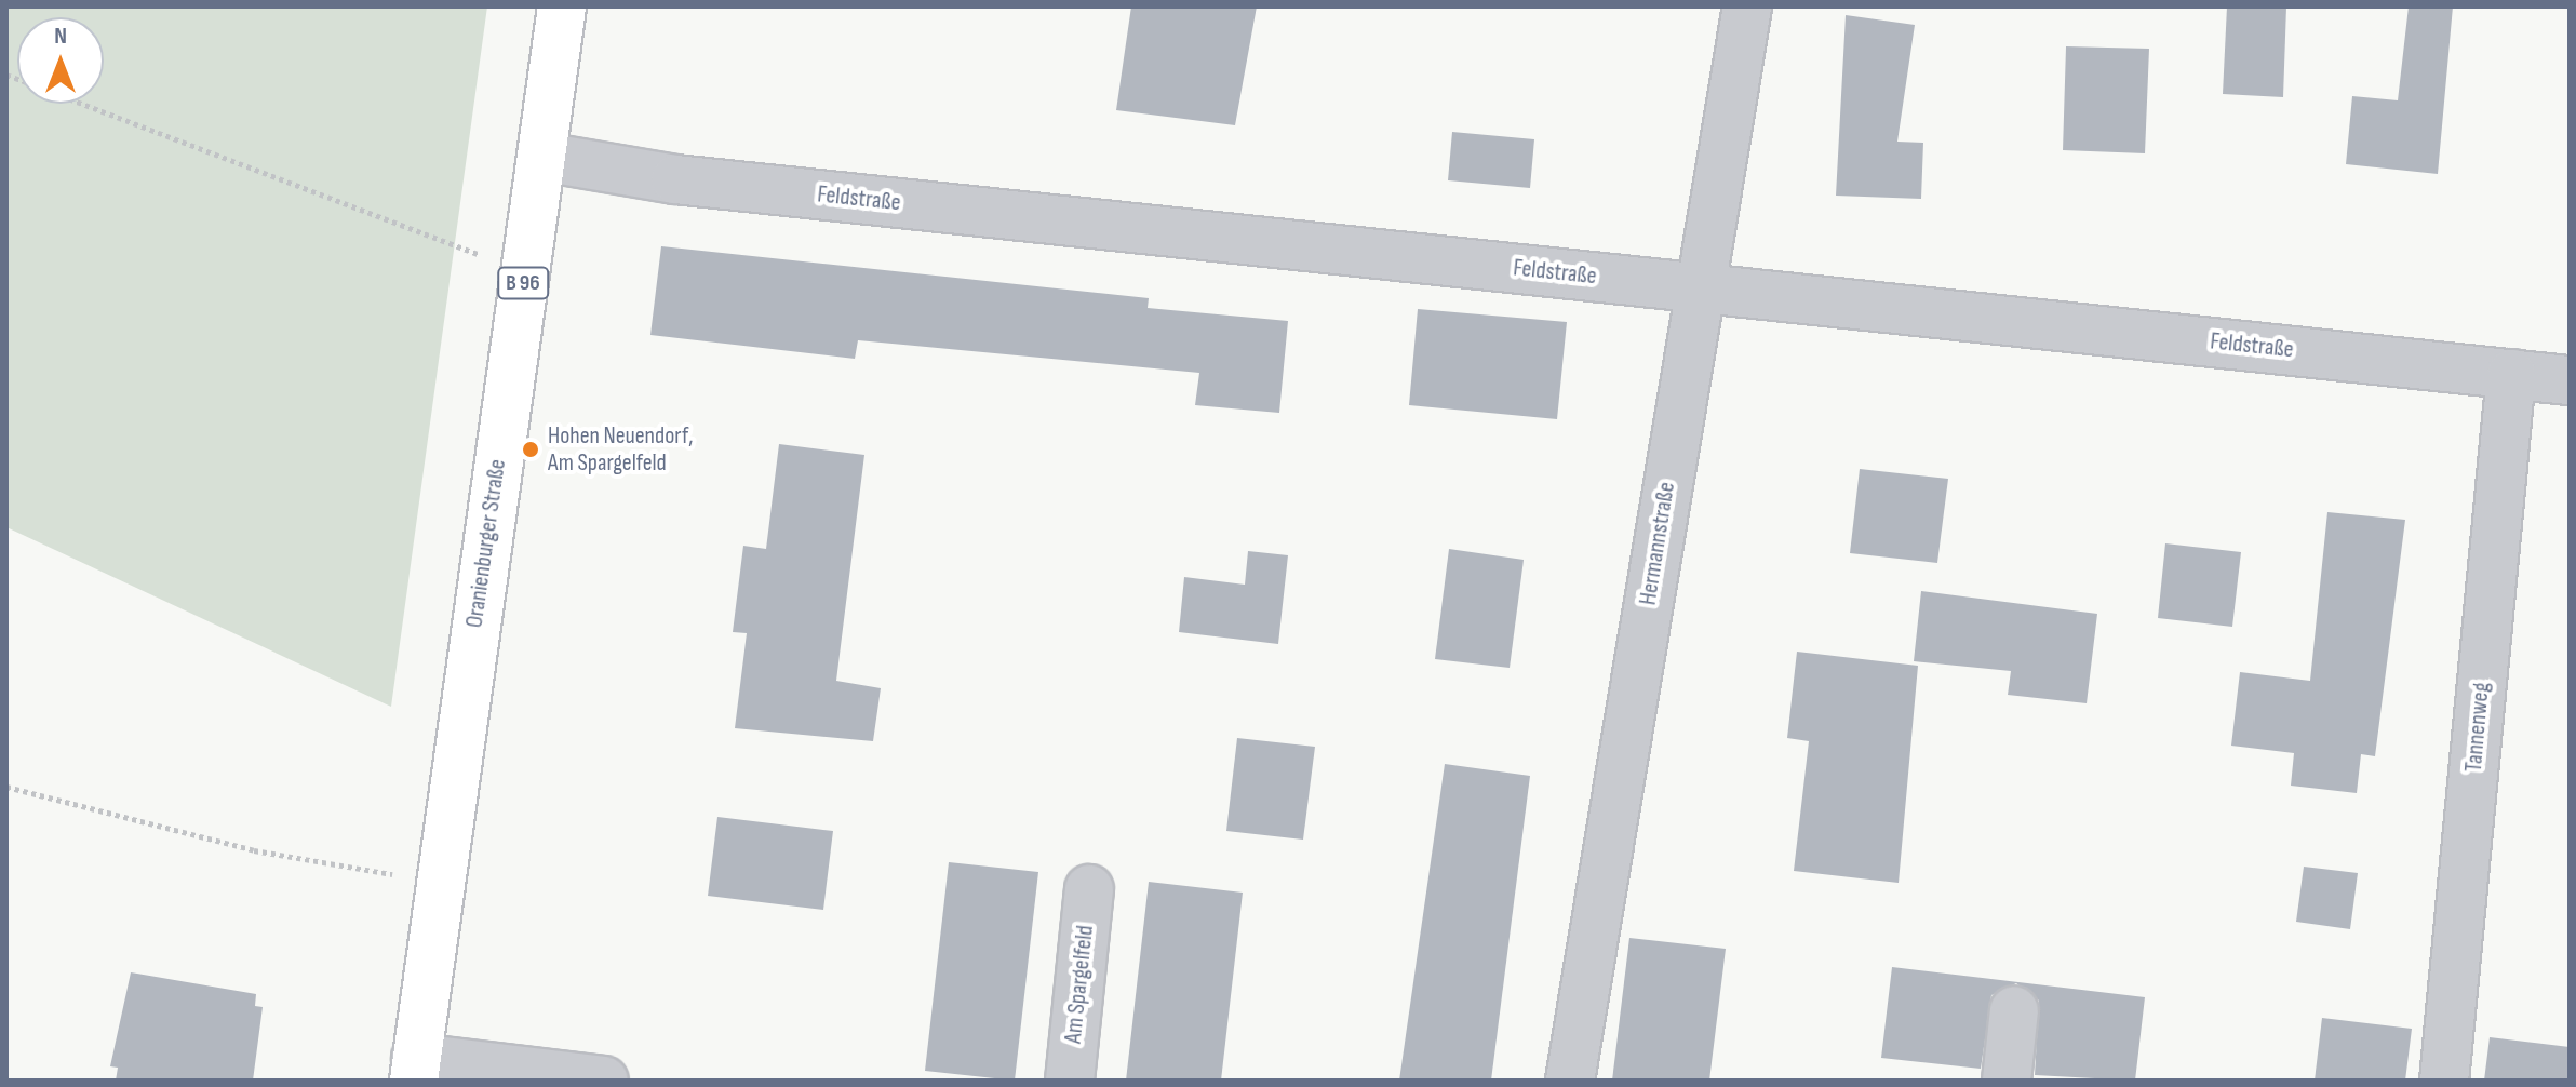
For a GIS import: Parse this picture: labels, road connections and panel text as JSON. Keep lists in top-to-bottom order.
{
  "streets": {
    "main road": ["B 96", "Oranienburger Straße"],
    "street": [
      "Feldstraße",
      "Hermannstraße",
      "Tannenweg",
      "Am Spargelfeld"
    ]
  },
  "crossings": [
    ["Feldstraße", "Oranienburger Straße"],
    ["Feldstraße", "Hermannstraße"],
    ["Feldstraße", "Tannenweg"]
  ],
  "places": ["Hohen Neuendorf, Am Spargelfeld"],
  "north": "top"
}
